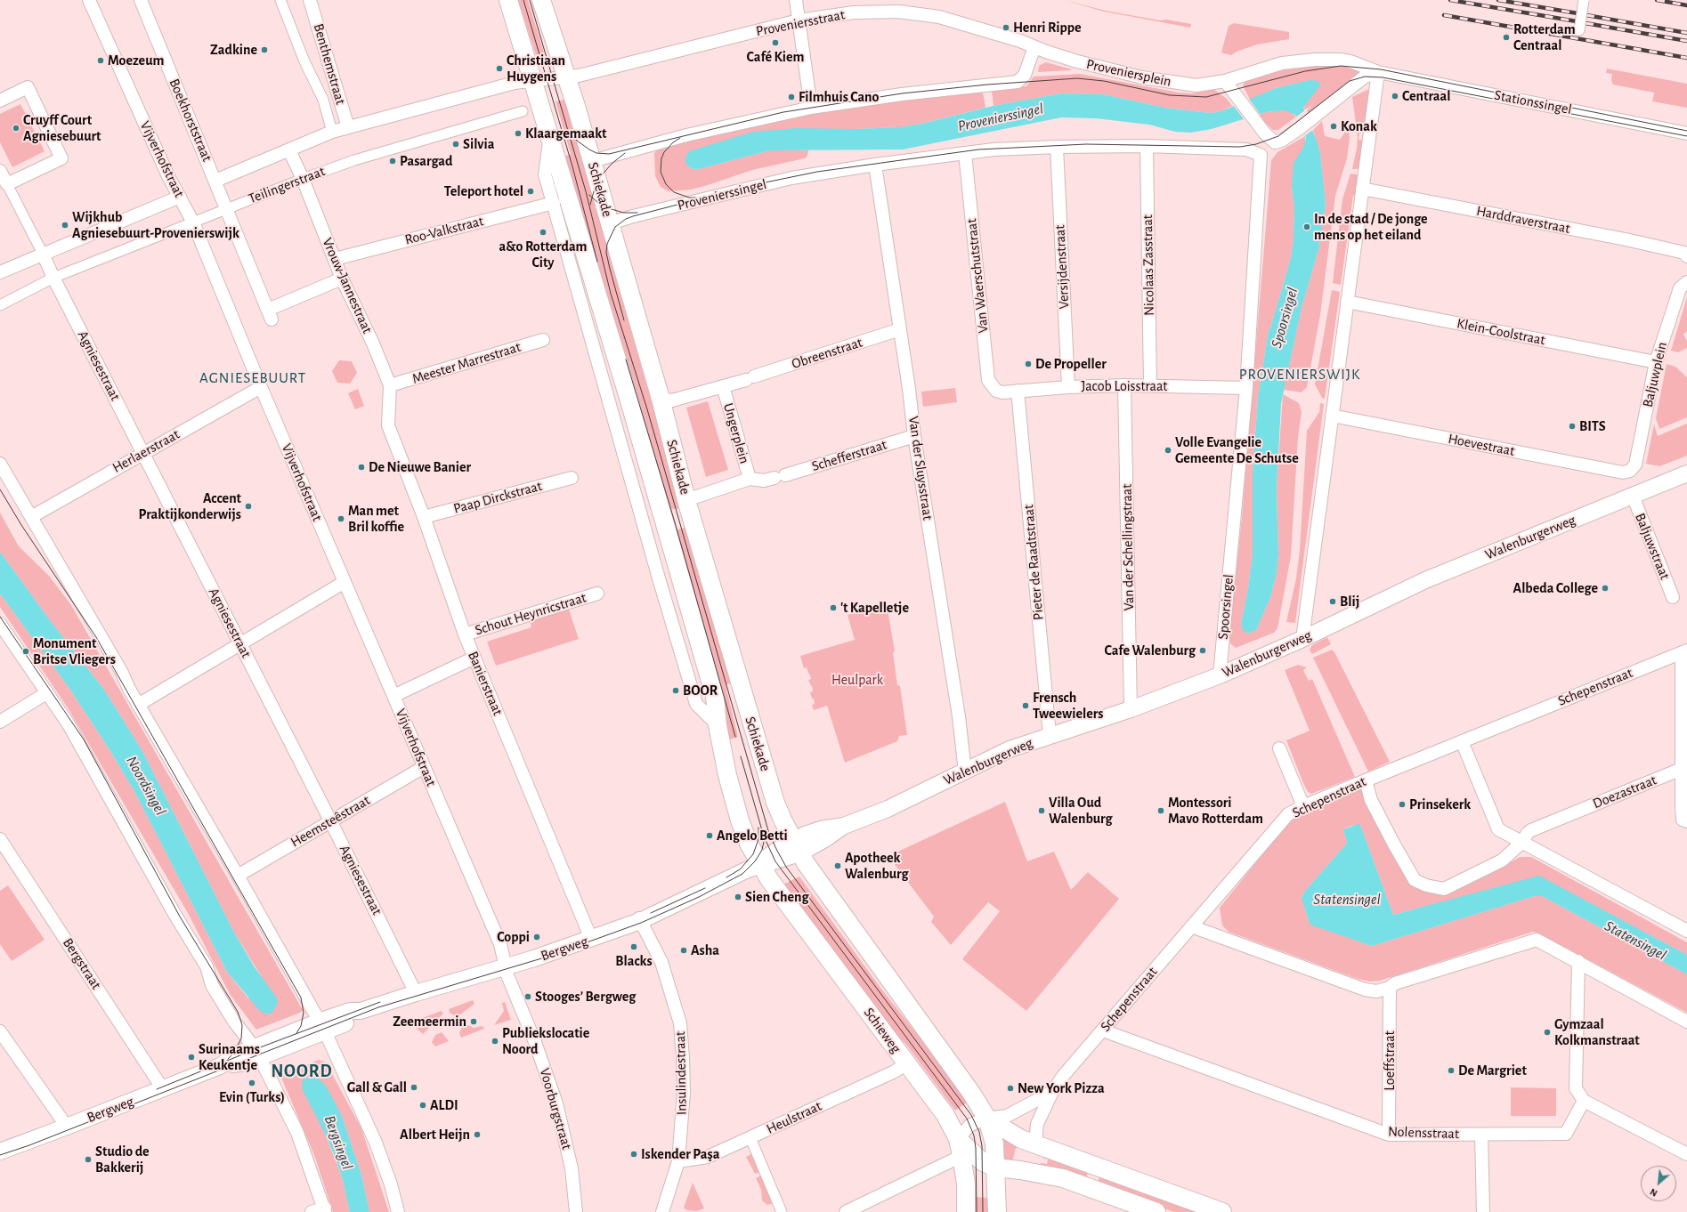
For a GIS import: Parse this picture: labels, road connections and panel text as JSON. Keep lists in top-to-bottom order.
{
  "streets": {
    "main road": ["Schiekade", "Schieweg"],
    "street": [
      "Proveniersstraat",
      "Benthemstraat",
      "Proveniersplein",
      "Stationssingel",
      "Boekhorststraat",
      "Vijverhofstraat",
      "Teilingerstraat",
      "Provenierssingel",
      "Harddraverstraat",
      "Roo-Valkstraat",
      "Nicolaas Zasstraat",
      "Versijdenstraat",
      "Van Waerschutstraat",
      "Vrouw-Jannestraat",
      "Klein-Coolstraat",
      "Obreenstraat",
      "Meester Marrestraat",
      "Agniesestraat",
      "Baljuwplein",
      "Jacob Loisstraat",
      "Ungerplein",
      "Hoevestraat",
      "Herlaerstraat",
      "Schefferstraat",
      "Van der Sluysstraat",
      "Paap Dirckstraat",
      "Walenburgerweg",
      "Baljuwstraat",
      "Van der Schellingstraat",
      "Pieter de Raadtstraat",
      "Spoorsingel",
      "Schout Heynricstraat",
      "Banierstraat",
      "Schepenstraat",
      "Doezastraat",
      "Heemsteêstraat",
      "Bergweg",
      "Bergstraat",
      "Loeffstraat",
      "Insulindestraat",
      "Voorburgstraat",
      "Heulstraat",
      "Nolensstraat"
    ]
  },
  "crossings": [
    ["Proveniersstraat", "Proveniersplein"],
    ["Proveniersstraat", "Schiekade"],
    ["Proveniersplein", "Stationssingel"],
    ["Boekhorststraat", "Teilingerstraat"],
    ["Boekhorststraat", "Vrouw-Jannestraat"],
    ["Vijverhofstraat", "Teilingerstraat"],
    ["Vijverhofstraat", "Herlaerstraat"],
    ["Vijverhofstraat", "Heemsteêstraat"],
    ["Vijverhofstraat", "Bergweg"],
    ["Vijverhofstraat", "Voorburgstraat"],
    ["Teilingerstraat", "Vrouw-Jannestraat"],
    ["Teilingerstraat", "Agniesestraat"],
    ["Schiekade", "Provenierssingel"],
    ["Schiekade", "Roo-Valkstraat"],
    ["Schiekade", "Ungerplein"],
    ["Schiekade", "Walenburgerweg"],
    ["Schiekade", "Bergweg"],
    ["Schiekade", "Schieweg"],
    ["Provenierssingel", "Nicolaas Zasstraat"],
    ["Provenierssingel", "Versijdenstraat"],
    ["Provenierssingel", "Van Waerschutstraat"],
    ["Provenierssingel", "Van der Sluysstraat"],
    ["Provenierssingel", "Spoorsingel"],
    ["Roo-Valkstraat", "Vrouw-Jannestraat"],
    ["Nicolaas Zasstraat", "Jacob Loisstraat"],
    ["Versijdenstraat", "Jacob Loisstraat"],
    ["Van Waerschutstraat", "Jacob Loisstraat"],
    ["Vrouw-Jannestraat", "Meester Marrestraat"],
    ["Vrouw-Jannestraat", "Banierstraat"],
    ["Klein-Coolstraat", "Baljuwplein"],
    ["Obreenstraat", "Ungerplein"],
    ["Obreenstraat", "Van der Sluysstraat"],
    ["Agniesestraat", "Herlaerstraat"],
    ["Agniesestraat", "Heemsteêstraat"],
    ["Agniesestraat", "Bergweg"],
    ["Baljuwplein", "Hoevestraat"],
    ["Jacob Loisstraat", "Van der Schellingstraat"],
    ["Jacob Loisstraat", "Pieter de Raadtstraat"],
    ["Jacob Loisstraat", "Spoorsingel"],
    ["Ungerplein", "Schefferstraat"],
    ["Schefferstraat", "Van der Sluysstraat"],
    ["Van der Sluysstraat", "Walenburgerweg"],
    ["Paap Dirckstraat", "Banierstraat"],
    ["Walenburgerweg", "Baljuwstraat"],
    ["Walenburgerweg", "Van der Schellingstraat"],
    ["Walenburgerweg", "Pieter de Raadtstraat"],
    ["Walenburgerweg", "Spoorsingel"],
    ["Walenburgerweg", "Bergweg"],
    ["Walenburgerweg", "Schieweg"],
    ["Schout Heynricstraat", "Banierstraat"],
    ["Banierstraat", "Bergweg"],
    ["Schepenstraat", "Schieweg"],
    ["Schepenstraat", "Nolensstraat"],
    ["Bergweg", "Bergstraat"],
    ["Bergweg", "Schieweg"],
    ["Bergweg", "Insulindestraat"],
    ["Bergweg", "Voorburgstraat"],
    ["Schieweg", "Heulstraat"],
    ["Loeffstraat", "Nolensstraat"],
    ["Insulindestraat", "Heulstraat"]
  ],
  "districts": ["PROVENIERSWIJK", "AGNIESEBUURT", "NOORD"],
  "water": [
    "Provenierssingel",
    "Spoorsingel",
    "Noordsingel",
    "Statensingel",
    "Bergsingel"
  ],
  "parks": ["Heulpark"],
  "places": [
    "Henri Rippe",
    "Rotterdam Centraal",
    "Café Kiem",
    "Zadkine",
    "Moezeum",
    "Christiaan Huygens",
    "Centraal",
    "Filmhuis Cano",
    "Konak",
    "Cruyff Court Agniesebuurt",
    "Klaargemaakt",
    "Silvia",
    "Pasargad",
    "Teleport hotel",
    "Wijkhub Agniesebuurt-Provenierswijk",
    "In de stad / De jonge mens op het eiland",
    "a&o Rotterdam City",
    "De Propeller",
    "BITS",
    "Volle Evangelie Gemeente De Schutse",
    "De Nieuwe Banier",
    "Accent Praktijkonderwijs",
    "Man met Bril koffie",
    "Albeda College",
    "Blij",
    "'t Kapelletje",
    "Cafe Walenburg",
    "Monument Britse Vliegers",
    "BOOR",
    "Frensch Tweewielers",
    "Prinsekerk",
    "Villa Oud Walenburg",
    "Montessori Mavo Rotterdam",
    "Angelo Betti",
    "Apotheek Walenburg",
    "Sien Cheng",
    "Coppi",
    "Blacks",
    "Asha",
    "Stooges’ Bergweg",
    "Zeemeermin",
    "Gymzaal Kolkmanstraat",
    "Publiekslocatie Noord",
    "Surinaams Keukentje",
    "De Margriet",
    "Evin (Turks)",
    "Gall & Gall",
    "New York Pizza",
    "ALDI",
    "Albert Heijn",
    "Iskender Paşa",
    "Studio de Bakkerij"
  ],
  "north": "bottom left"
}
